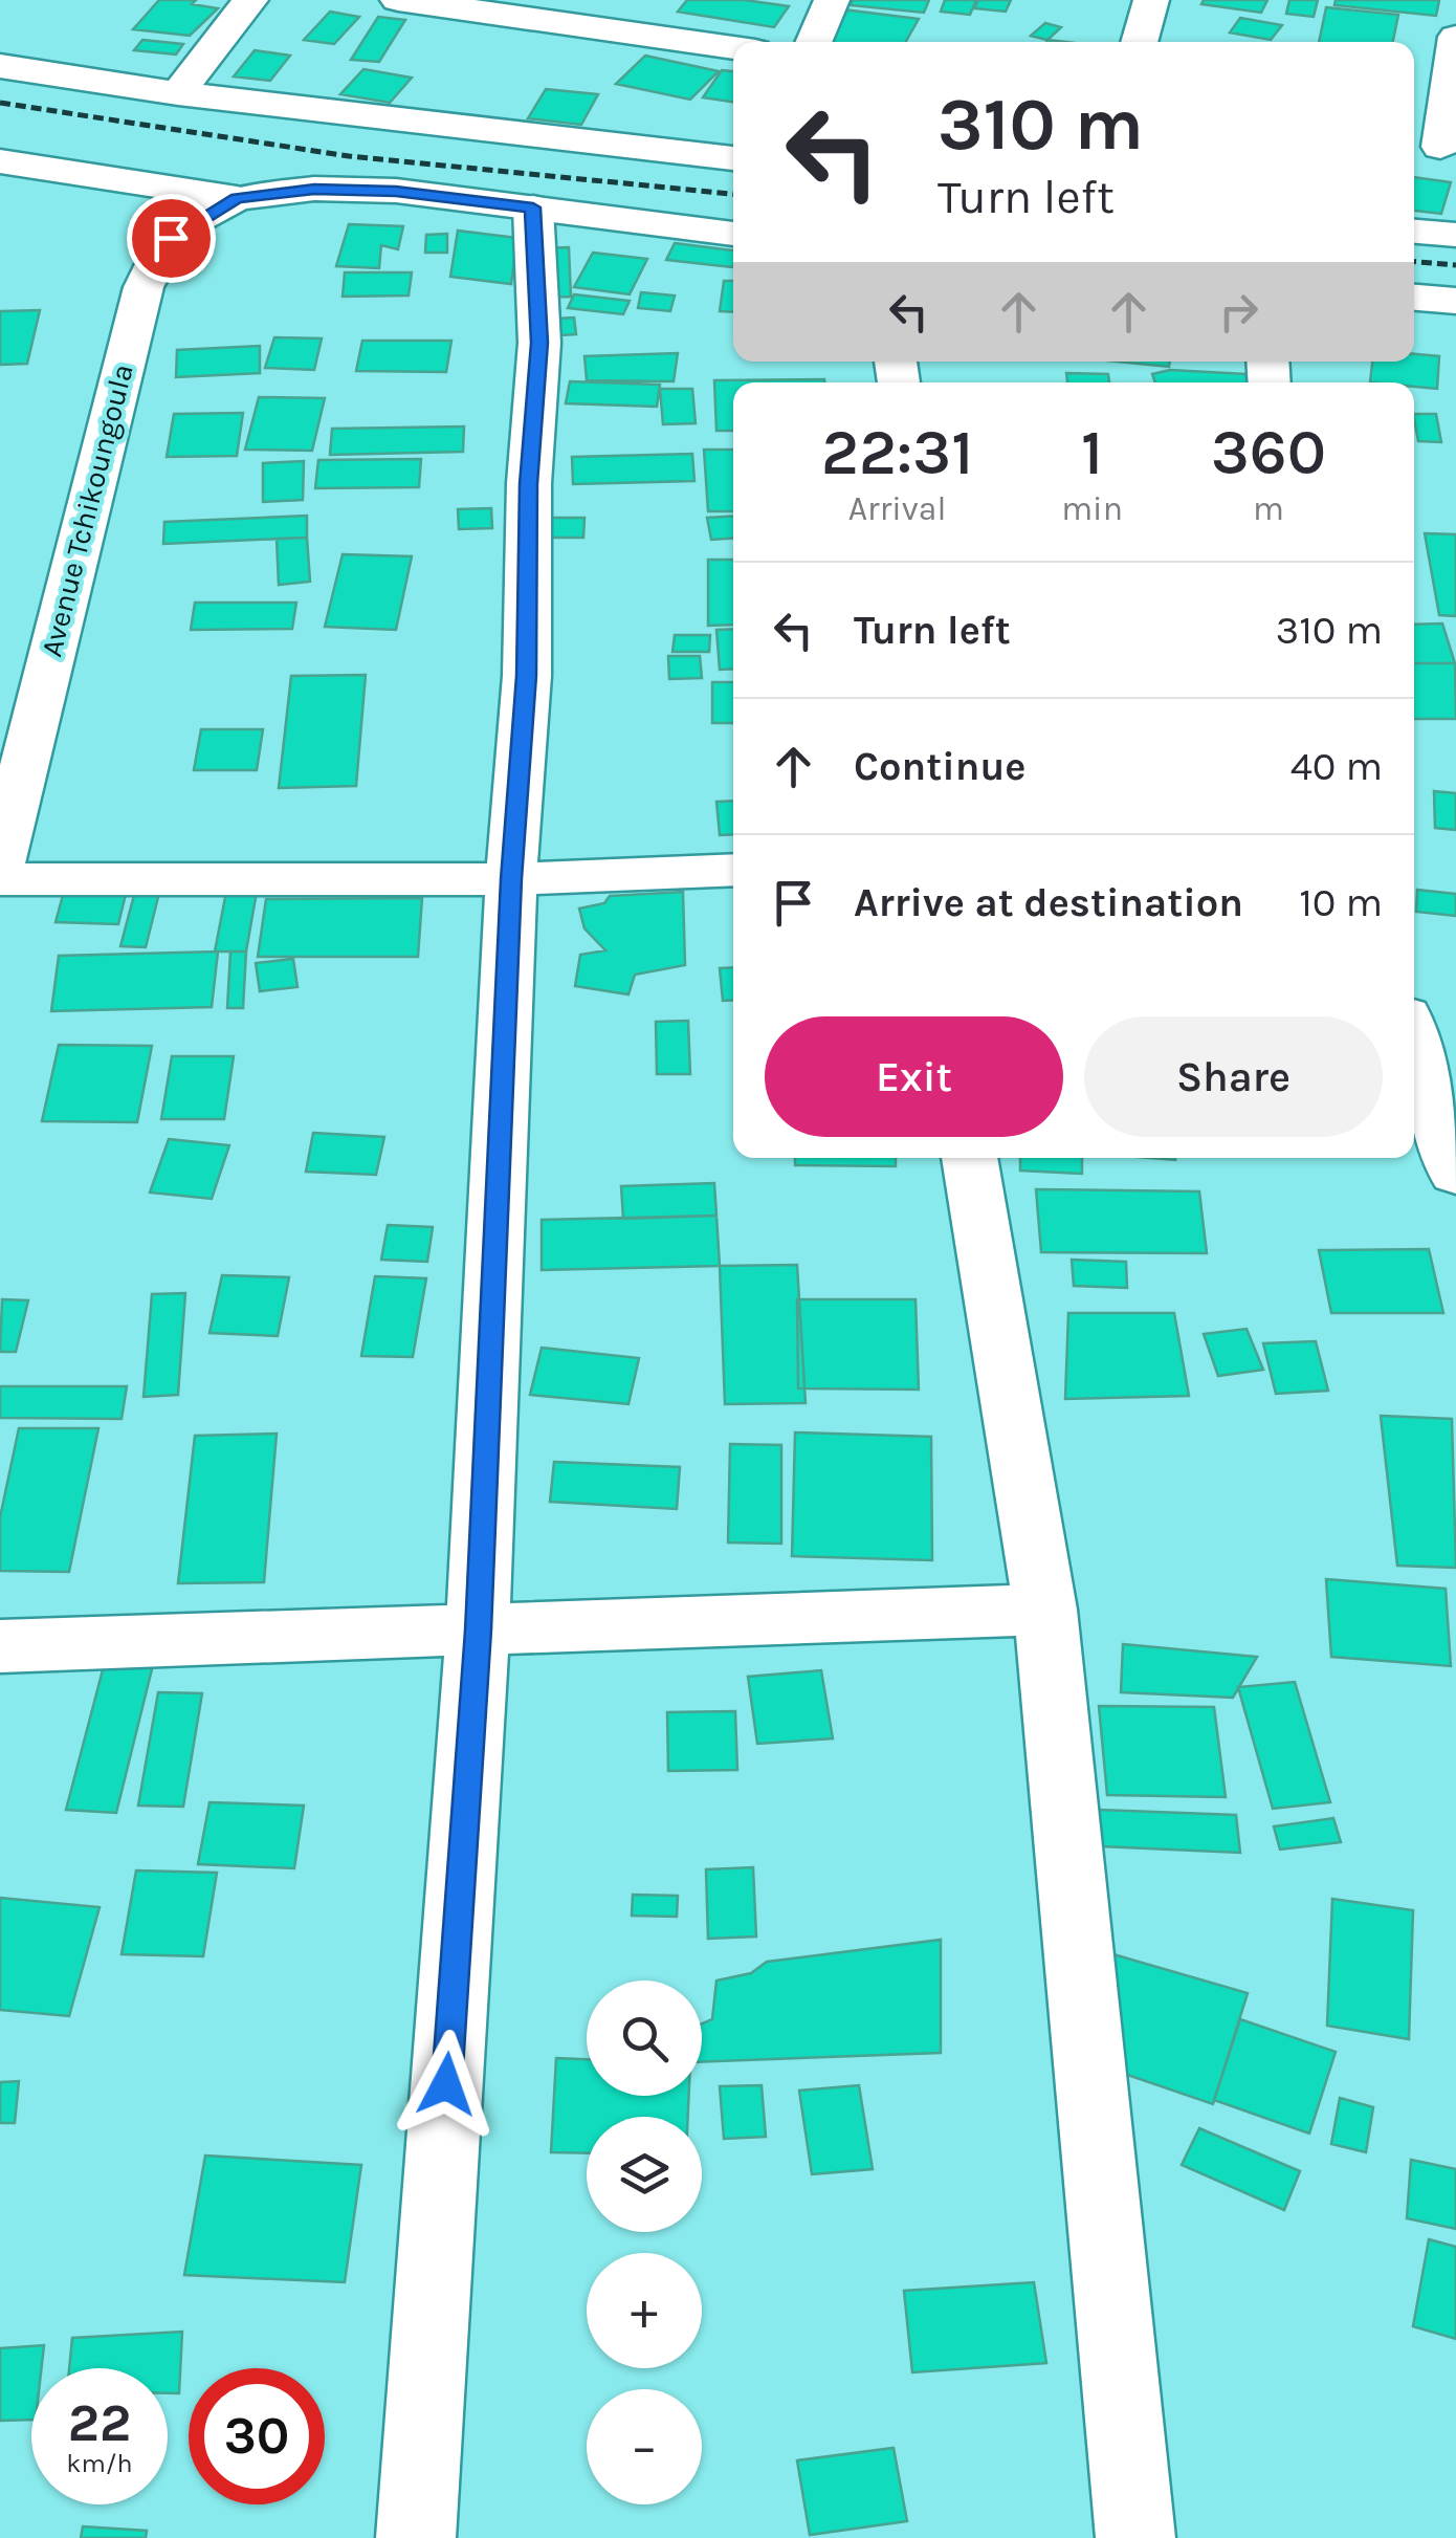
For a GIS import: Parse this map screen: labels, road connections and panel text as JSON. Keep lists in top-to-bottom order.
{
  "streets": {
    "street": ["Avenue Tchikoungoula"]
  },
  "page": {
    "turn": ["310 m", "Turn left"],
    "eta": [
      "22:31",
      "Arrival",
      "1",
      "min",
      "360",
      "m"
    ],
    "list": [
      {
        "name": "Turn left",
        "value": "310 m"
      },
      {
        "name": "Continue",
        "value": "40 m"
      },
      {
        "name": "Arrive at destination",
        "value": "10 m"
      }
    ],
    "buttons": ["Exit", "Share"],
    "map_buttons": ["+", "−"],
    "speed": "22 km/h",
    "limit": "30"
  }
}
